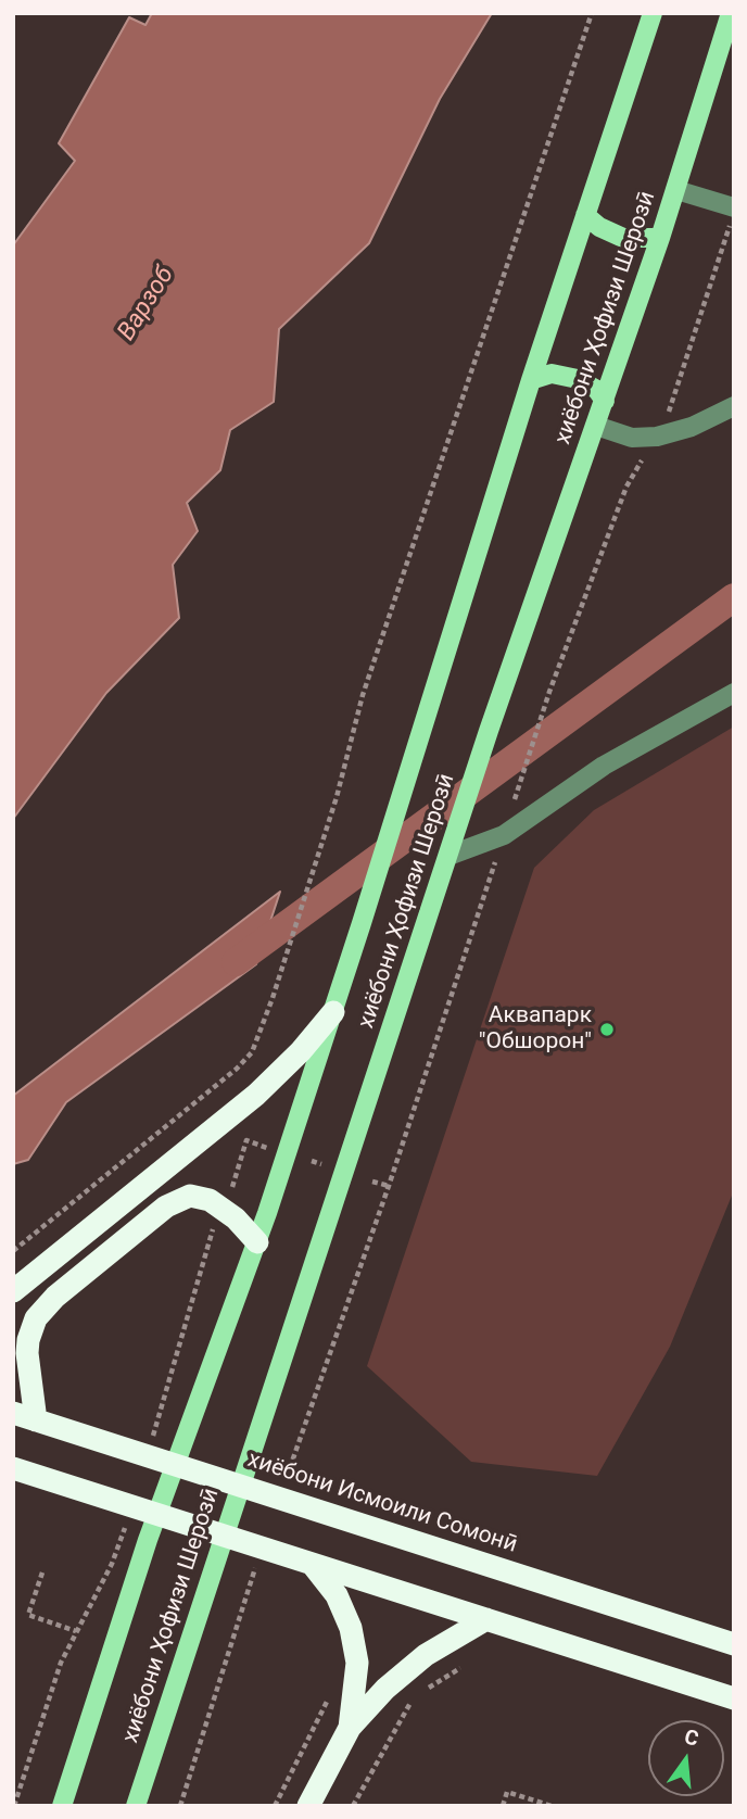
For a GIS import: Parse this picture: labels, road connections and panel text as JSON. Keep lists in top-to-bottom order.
{
  "streets": {
    "highway": ["хиёбони Исмоили Сомонӣ"],
    "main road": ["хиёбони Ҳофизи Шерозӣ"]
  },
  "water": ["Варзоб"],
  "places": ["Аквапарк \"Обшорон\""],
  "north": "top"
}
